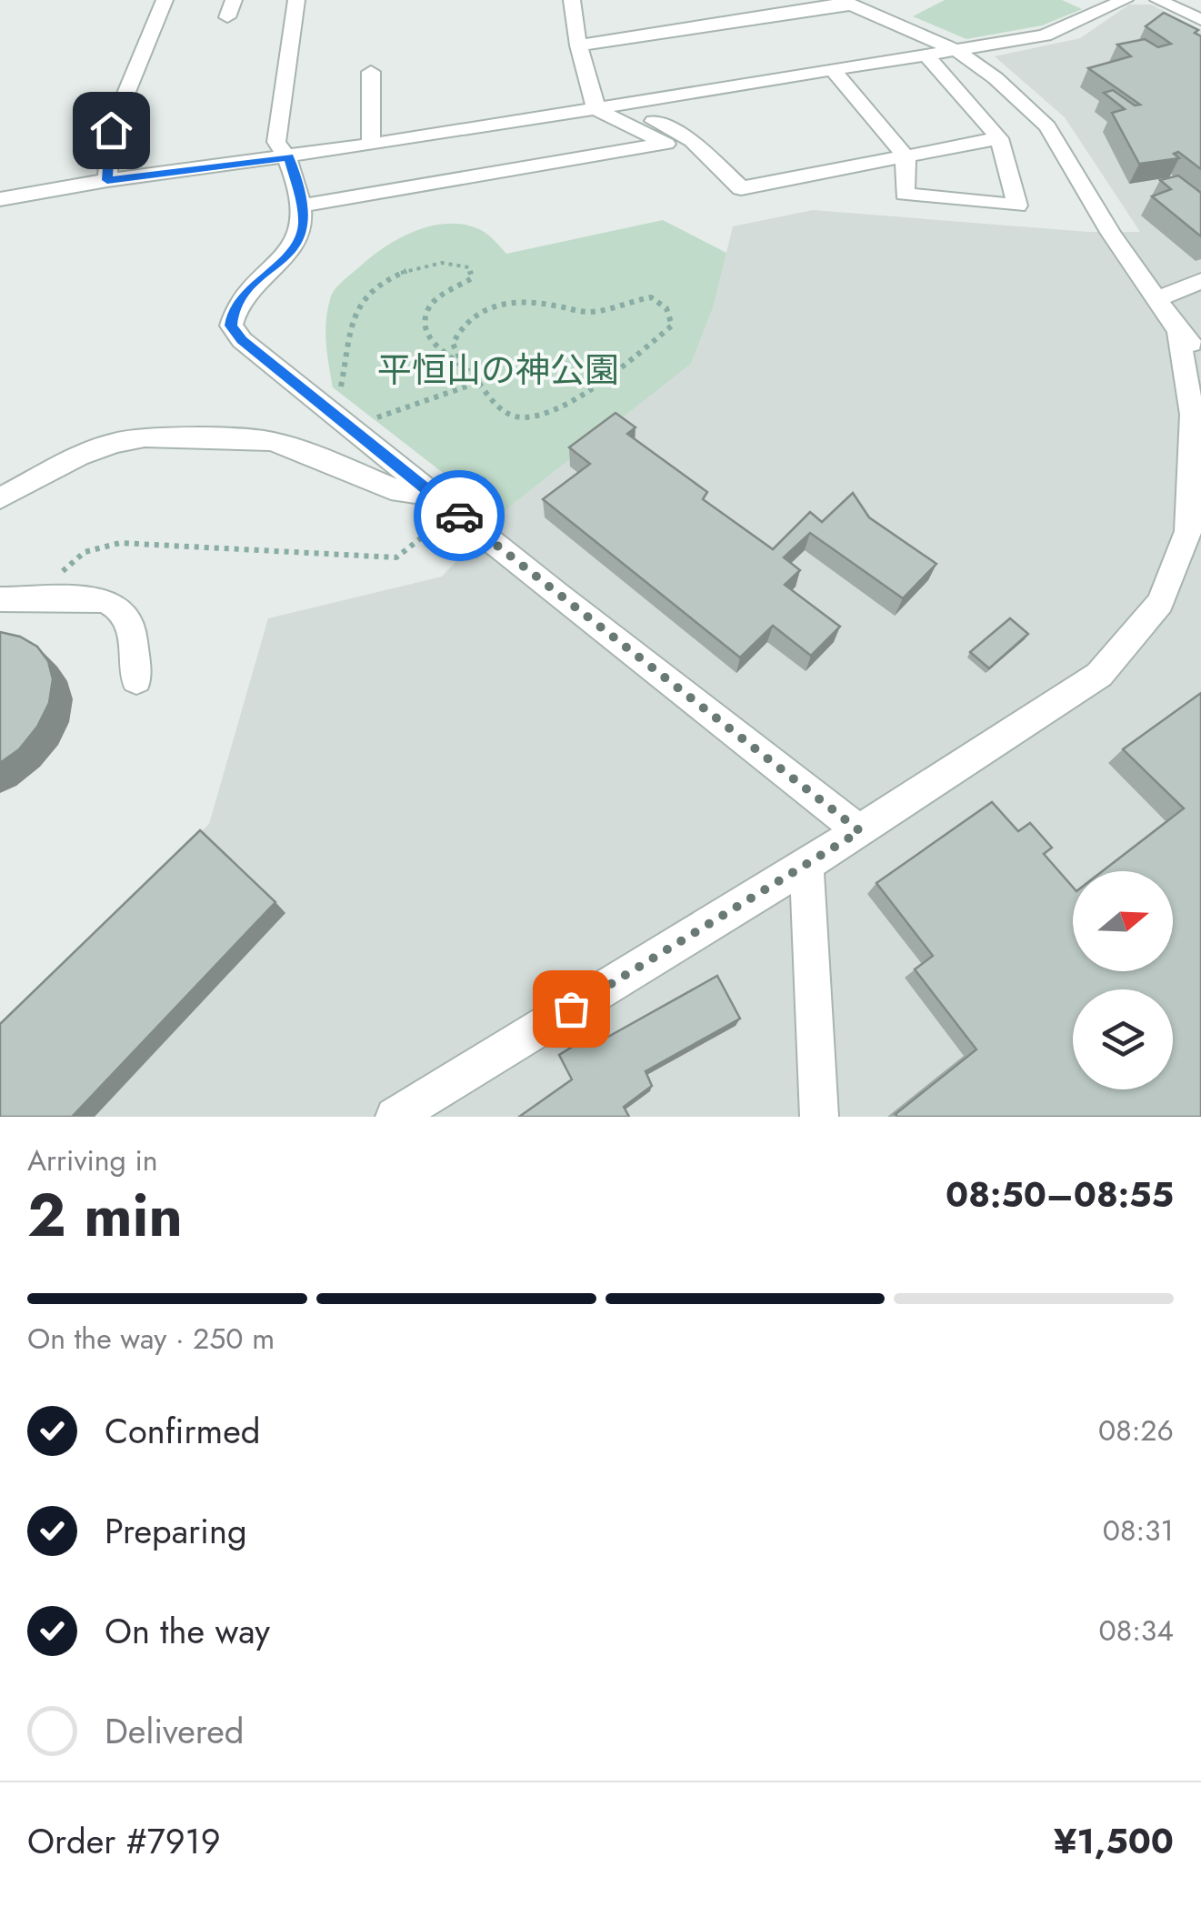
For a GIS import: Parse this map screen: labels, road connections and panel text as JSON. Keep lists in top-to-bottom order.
{
  "parks": ["平恒山の神公園"],
  "north": "right",
  "page": {
    "heading": ["2 min", "Arriving in", "08:50–08:55"],
    "panel": ["Order #7919", "¥1,500"],
    "bar": "On the way · 250 m",
    "list": [
      ["Confirmed", "08:26"],
      ["Preparing", "08:31"],
      ["On the way", "08:34"],
      "Delivered"
    ]
  }
}
